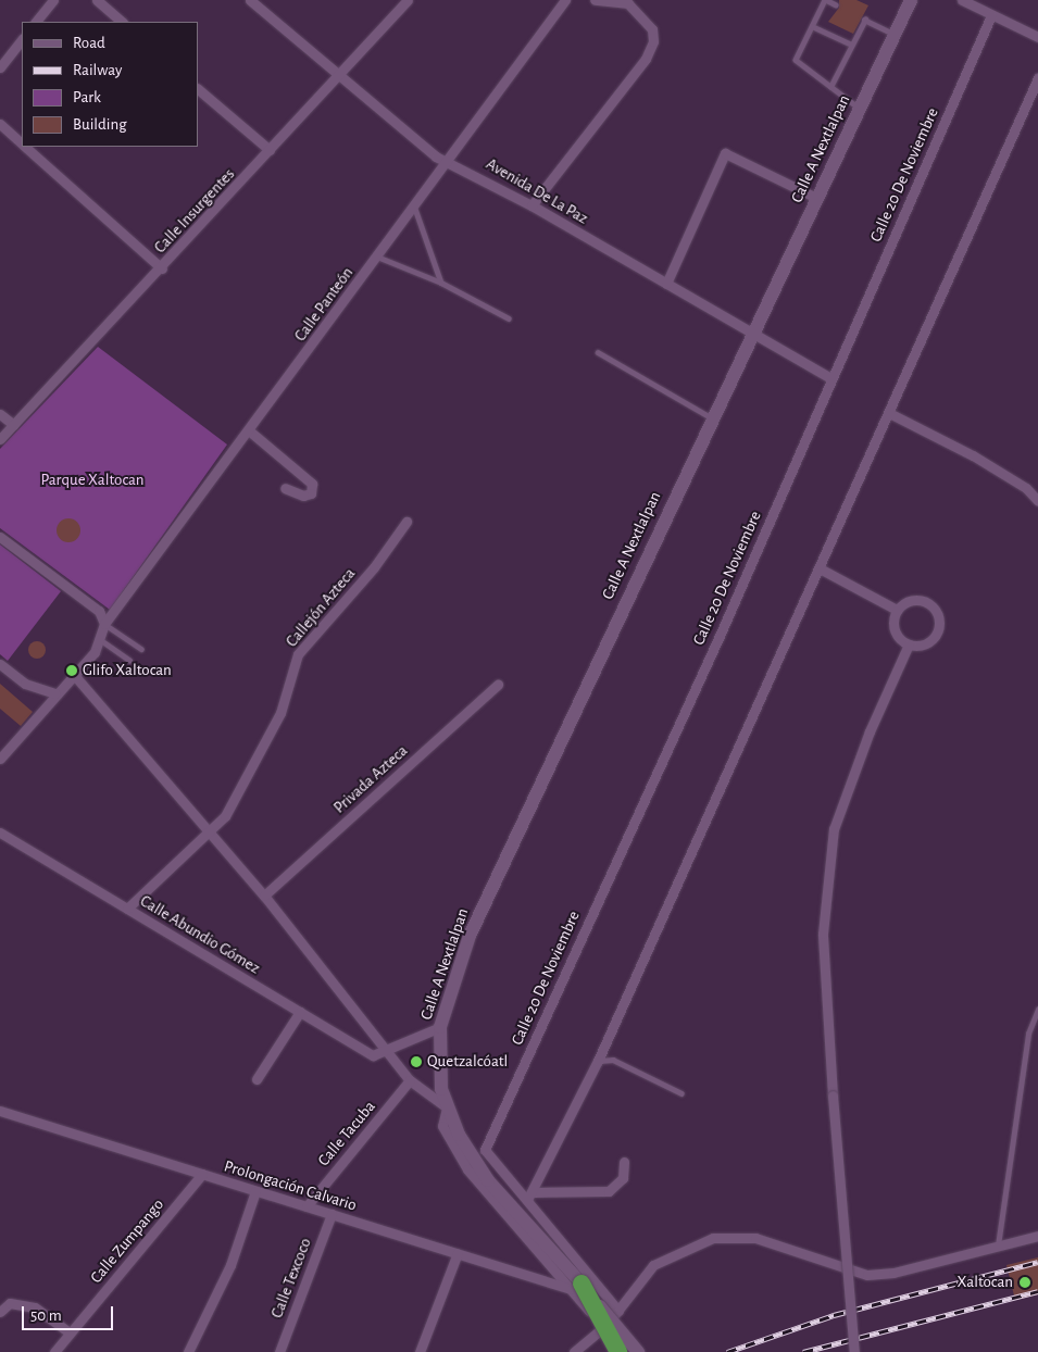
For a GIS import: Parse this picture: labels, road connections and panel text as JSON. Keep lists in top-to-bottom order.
{
  "streets": {
    "main road": ["Calle A Nextlalpan"],
    "street": [
      "Calle 20 De Noviembre",
      "Avenida De La Paz",
      "Calle Insurgentes",
      "Calle Panteón",
      "Callejón Azteca",
      "Privada Azteca",
      "Calle Abundio Gómez",
      "Calle Tacuba",
      "Prolongación Calvario",
      "Calle Zumpango",
      "Calle Texcoco"
    ]
  },
  "crossings": [
    ["Calle A Nextlalpan", "Avenida De La Paz"],
    ["Calle A Nextlalpan", "Prolongación Calvario"],
    ["Calle 20 De Noviembre", "Avenida De La Paz"],
    ["Avenida De La Paz", "Calle Insurgentes"],
    ["Avenida De La Paz", "Calle Panteón"],
    ["Callejón Azteca", "Calle Abundio Gómez"],
    ["Calle Tacuba", "Prolongación Calvario"],
    ["Prolongación Calvario", "Calle Zumpango"],
    ["Prolongación Calvario", "Calle Texcoco"]
  ],
  "parks": ["Parque Xaltocan"],
  "places": ["Glifo Xaltocan", "Quetzalcóatl", "Xaltocan"],
  "legend": [
    "Road",
    "Railway",
    "Park",
    "Building"
  ],
  "scale_bar": "50 m"
}
